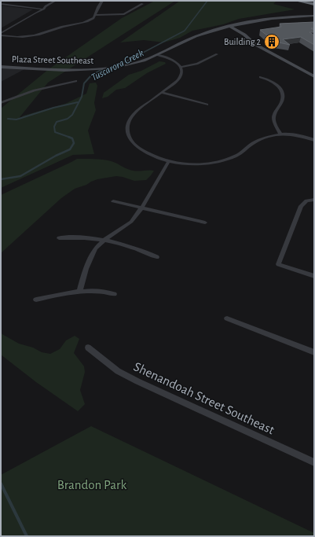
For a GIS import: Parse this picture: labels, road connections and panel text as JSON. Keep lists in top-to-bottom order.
{
  "streets": {
    "main road": ["Plaza Street Southeast"],
    "street": ["Shenandoah Street Southeast"]
  },
  "water": ["Tuscarora Creek"],
  "parks": ["Brandon Park"],
  "places": {
    "building": ["Building 2"]
  }
}
